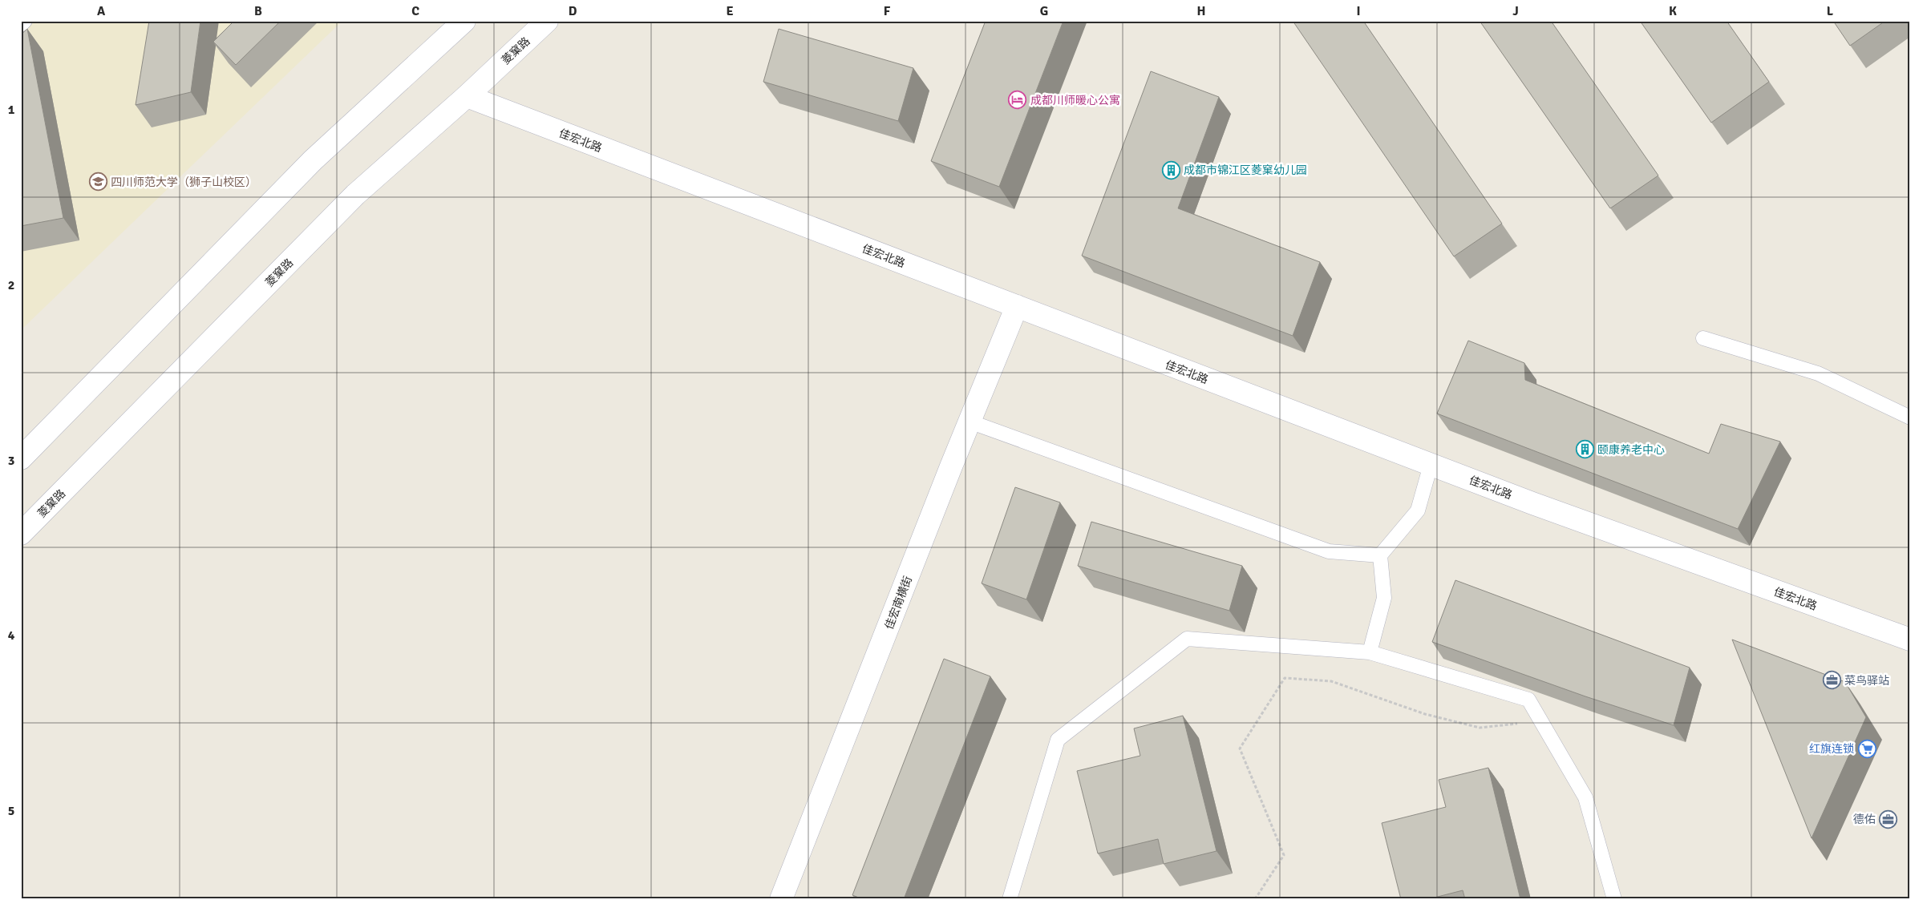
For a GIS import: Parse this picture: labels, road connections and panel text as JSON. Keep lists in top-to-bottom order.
{
  "streets": {
    "street": ["菱窠路", "佳宏北路", "佳宏南横街"]
  },
  "crossings": [
    ["菱窠路", "佳宏北路"],
    ["佳宏北路", "佳宏南横街"]
  ],
  "places": {
    "hotel": ["成都川师暖心公寓"],
    "building": ["成都市锦江区菱窠幼儿园", "颐康养老中心"],
    "school or university": ["四川师范大学（狮子山校区）"],
    "office": ["菜鸟驿站", "德佑"],
    "supermarket": ["红旗连锁"]
  },
  "grid": {
    "columns": [
      "A",
      "B",
      "C",
      "D",
      "E",
      "F",
      "G",
      "H",
      "I",
      "J",
      "K",
      "L"
    ],
    "rows": [
      "1",
      "2",
      "3",
      "4",
      "5"
    ]
  }
}
